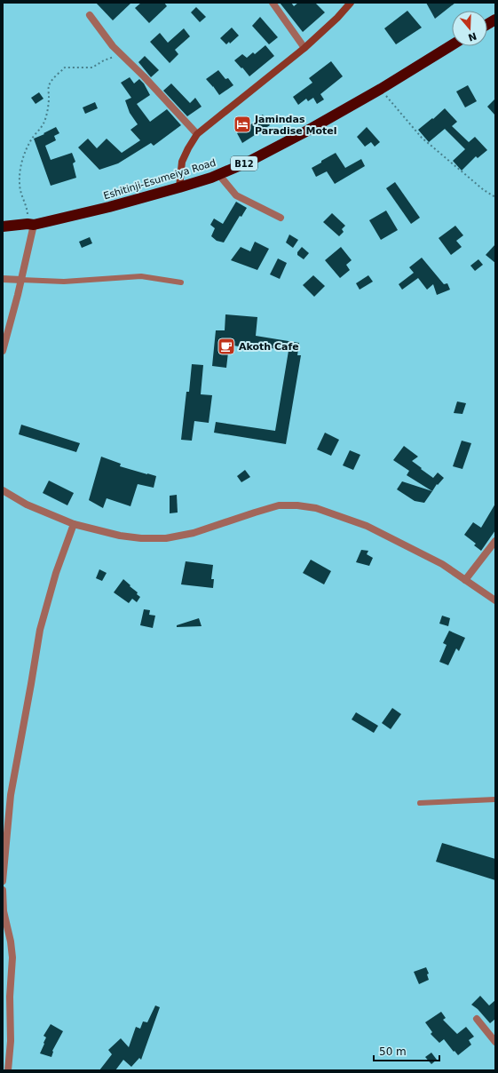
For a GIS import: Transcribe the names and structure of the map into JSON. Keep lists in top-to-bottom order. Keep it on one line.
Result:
{"streets":{"highway":["B12","Eshitinji-Esumeiya Road"]},"places":{"hotel":["Jamindas Paradise Motel"],"cafe":["Akoth Cafe"]},"scale_bar":"50 m","north":"bottom"}
